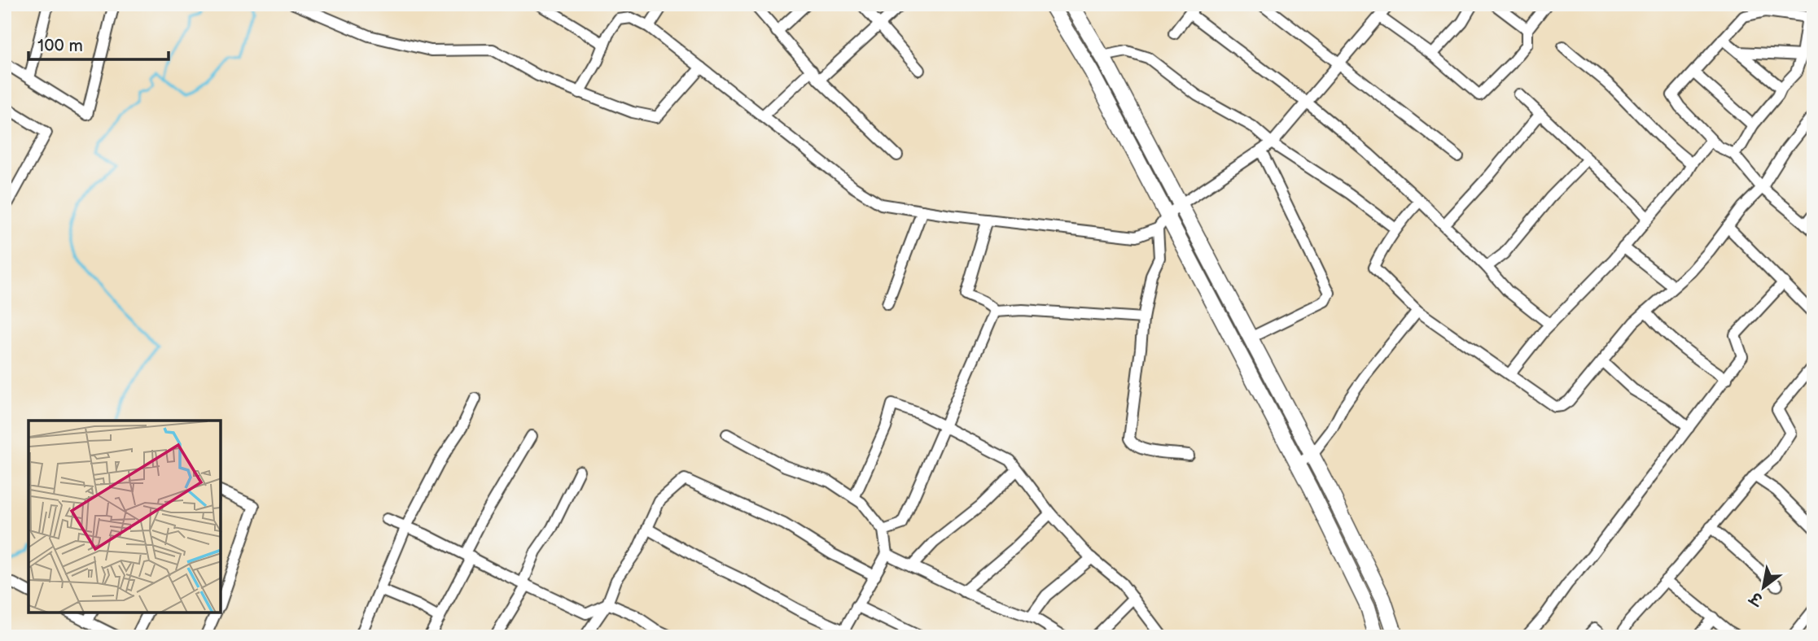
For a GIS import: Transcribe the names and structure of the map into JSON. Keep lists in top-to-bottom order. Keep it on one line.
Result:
{"scale_bar":"100 m","north":"bottom left"}
